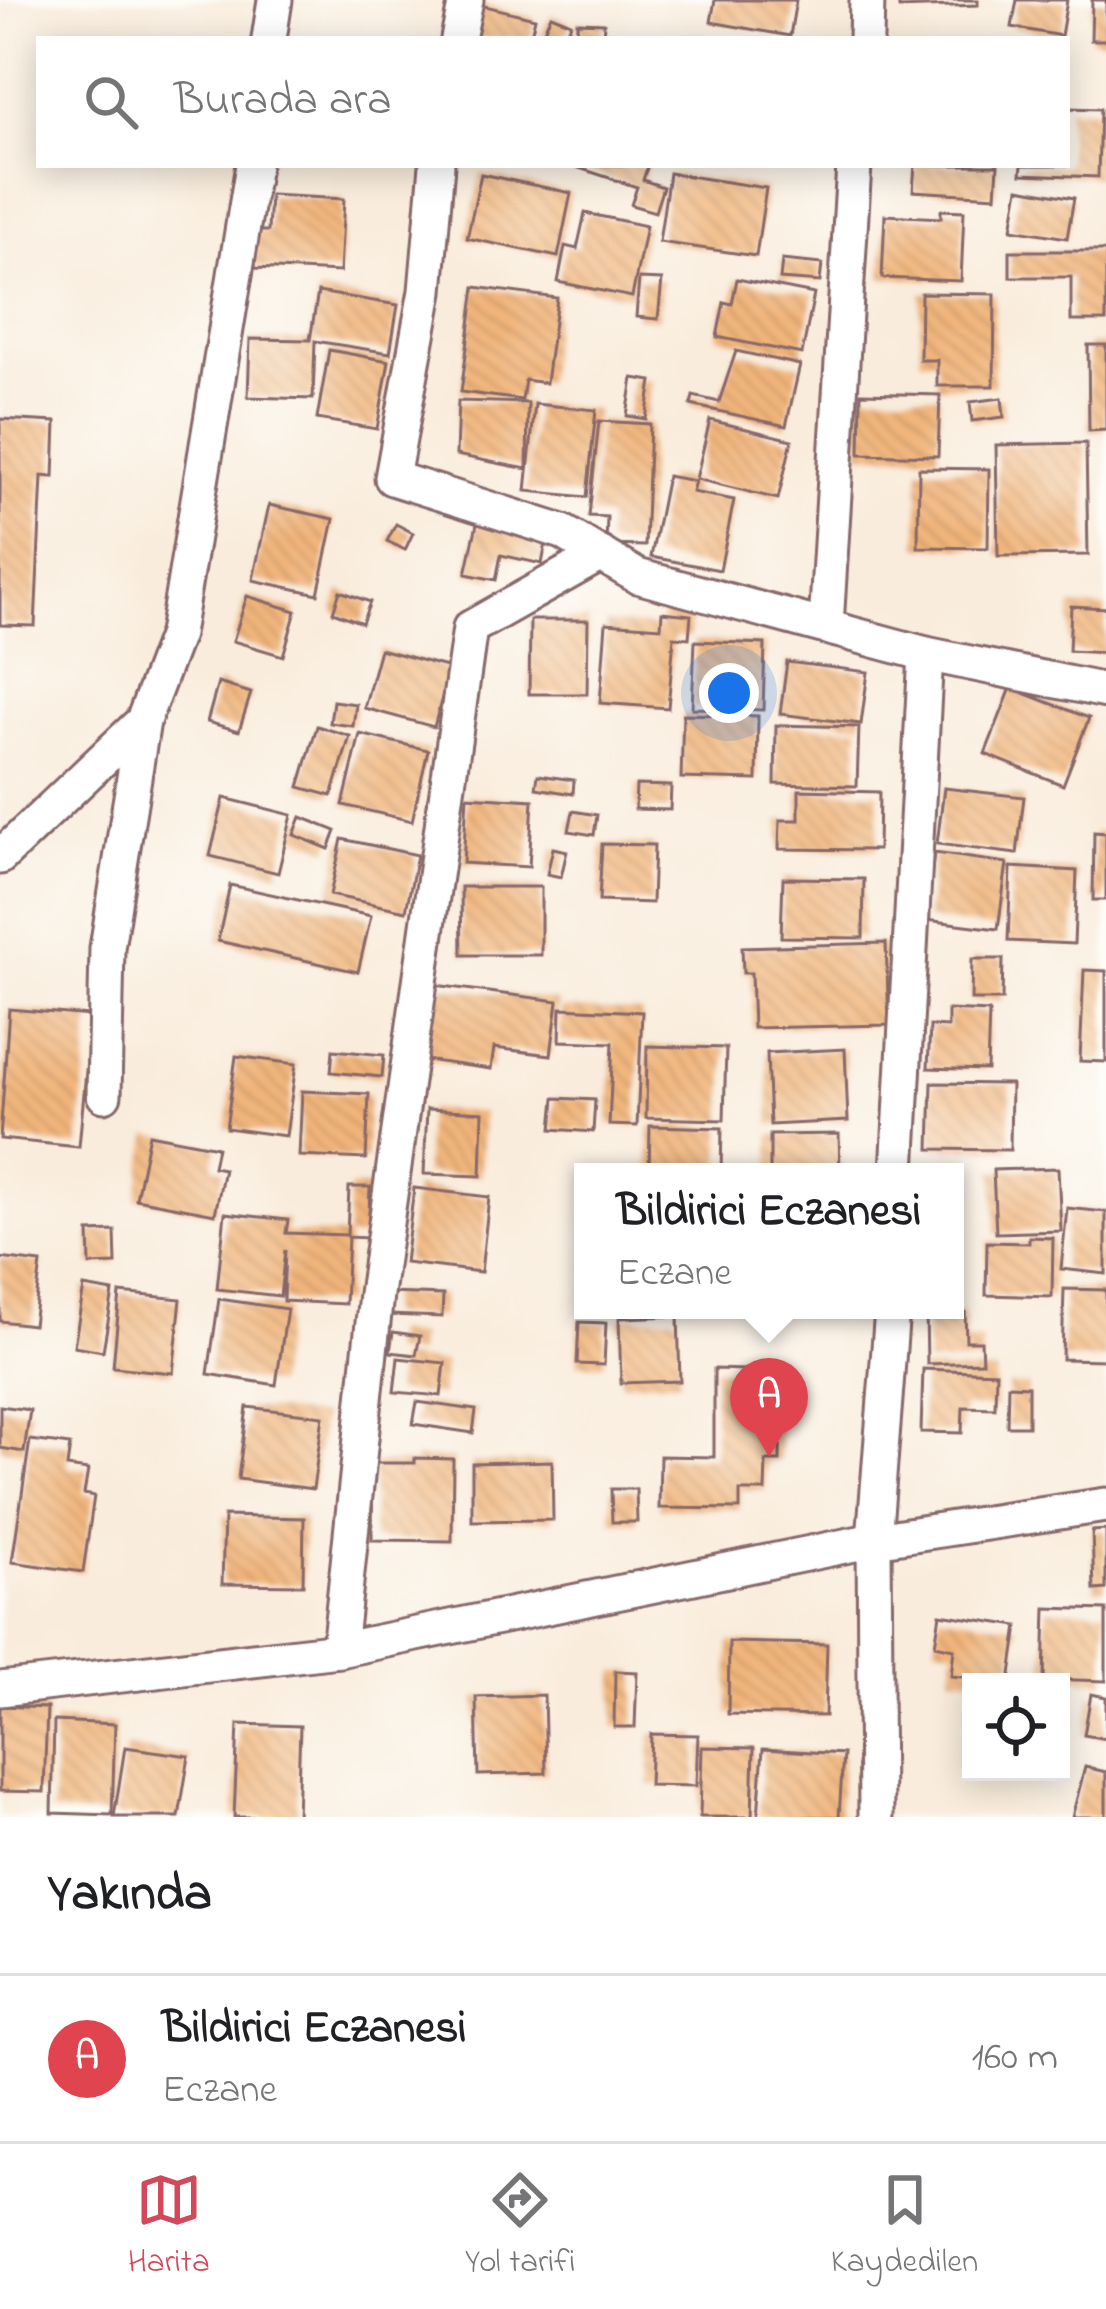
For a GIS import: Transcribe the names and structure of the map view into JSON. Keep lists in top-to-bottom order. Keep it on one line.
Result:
{"page":{"search":"Burada ara","popup":["Bildirici Eczanesi","Eczane"],"pins":"A","heading":"Yakında","list":[{"mark":"A","name":"Bildirici Eczanesi","note":"Eczane","value":"160 m"}],"nav":["Harita","Yol tarifi","Kaydedilen"]}}
